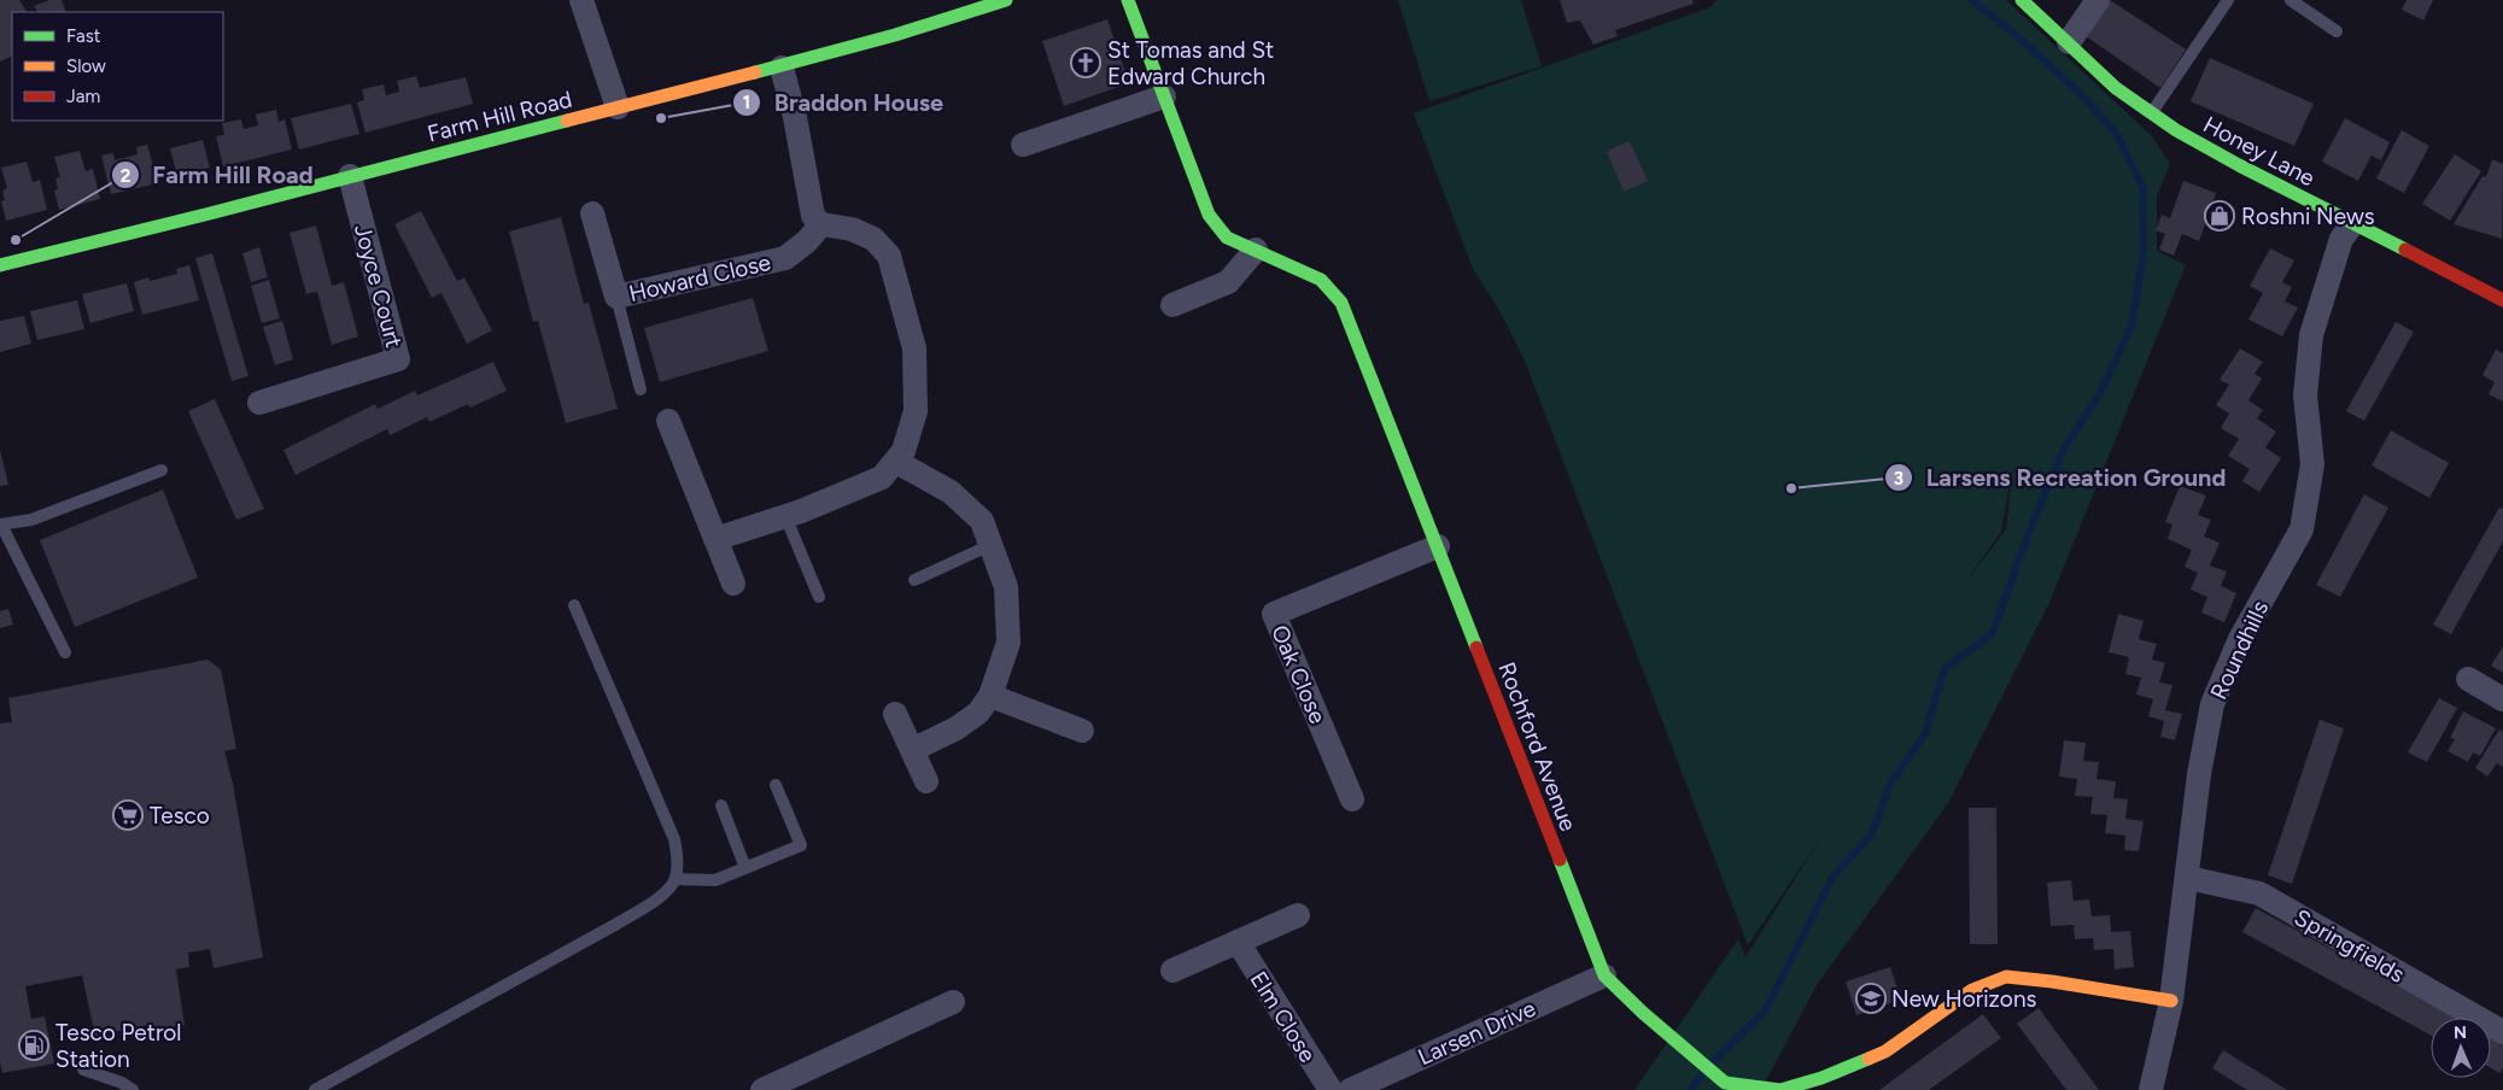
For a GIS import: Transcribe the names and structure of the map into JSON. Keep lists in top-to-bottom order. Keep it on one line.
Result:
{"streets":{"street":["Farm Hill Road","Honey Lane","Howard Close","Joyce Court","Roundhills","Oak Close","Rochford Avenue","Springfields","Elm Close","Larsen Drive"]},"crossings":[["Farm Hill Road","Joyce Court"],["Honey Lane","Roundhills"],["Roundhills","Rochford Avenue"],["Roundhills","Springfields"],["Oak Close","Rochford Avenue"],["Rochford Avenue","Larsen Drive"]],"places":{"church":["St Tomas and St Edward Church"],"other":["Braddon House","Farm Hill Road","Larsens Recreation Ground"],"shop":["Roshni News"],"supermarket":["Tesco"],"school or university":["New Horizons"],"fuel station":["Tesco Petrol Station"]},"legend":["Fast","Slow","Jam"],"north":"top"}
